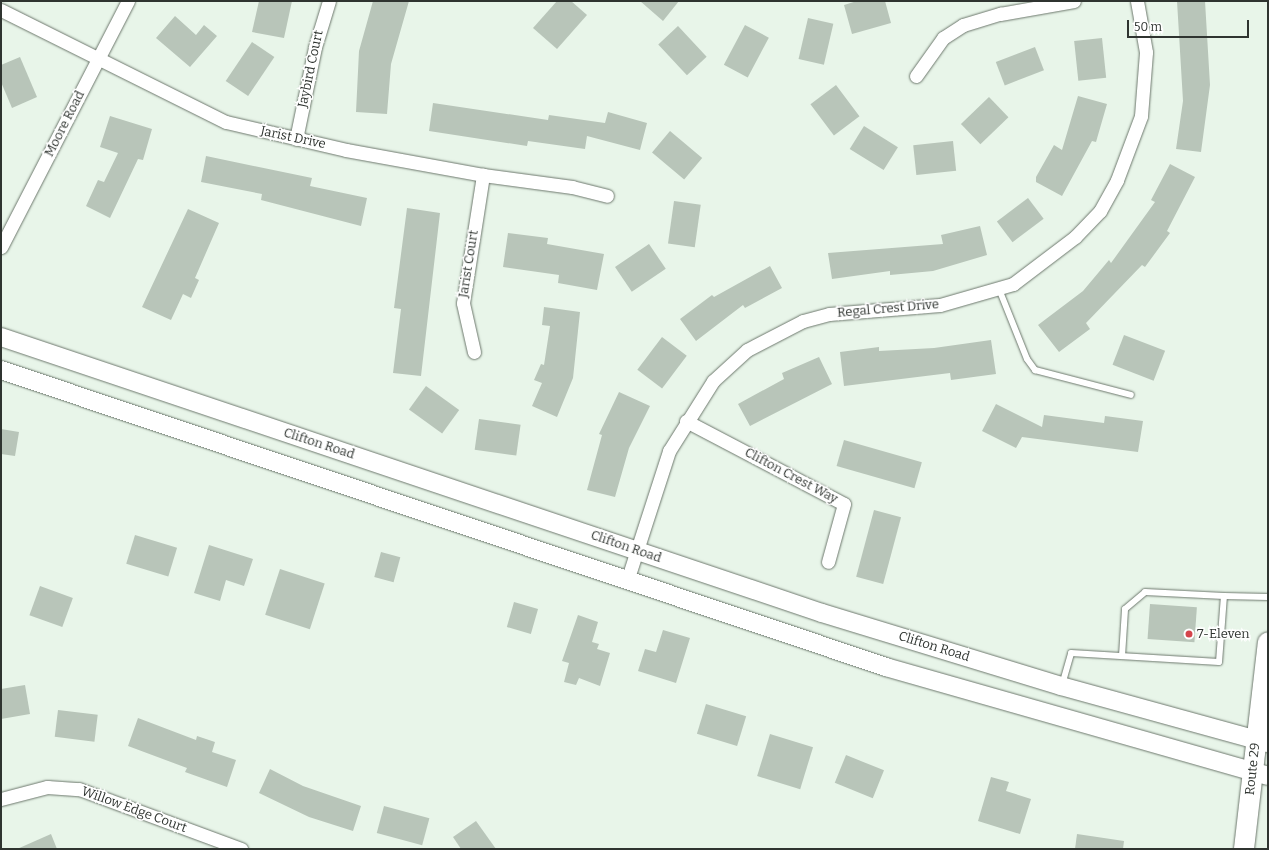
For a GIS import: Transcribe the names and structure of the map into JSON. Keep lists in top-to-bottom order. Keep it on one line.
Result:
{"streets":{"main road":["Clifton Road","Route 29"],"street":["Jaybird Court","Moore Road","Jarist Drive","Jarist Court","Regal Crest Drive","Clifton Crest Way","Willow Edge Court"]},"crossings":[["Jaybird Court","Jarist Drive"],["Moore Road","Jarist Drive"],["Jarist Drive","Jarist Court"],["Regal Crest Drive","Clifton Road"],["Regal Crest Drive","Clifton Crest Way"],["Clifton Road","Route 29"]],"places":["7-Eleven"],"scale_bar":"50 m"}
